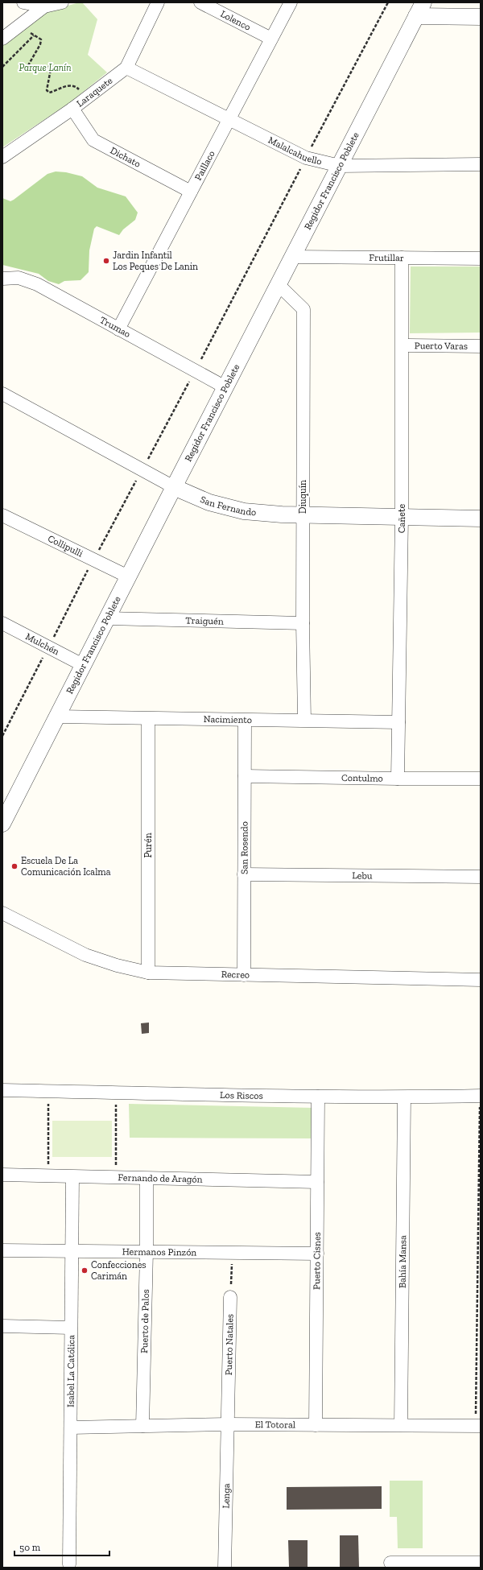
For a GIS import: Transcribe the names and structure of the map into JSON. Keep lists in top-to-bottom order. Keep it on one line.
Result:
{"streets":{"street":["Lolenco","Laraquete","Malalcahuello","Dichato","Paillaco","Regidor Francisco Poblete","Frutillar","Trumao","Puerto Varas","Diuquín","San Fernando","Cañete","Collipulli","Traiguén","Mulchén","Nacimiento","Contulmo","Purén","San Rosendo","Lebu","Recreo","Los Riscos","Fernando de Aragón","Hermanos Pinzón","Puerto Cisnes","Bahía Mansa","Puerto de Palos","Puerto Natales","Isabel La Católica","El Totoral","Lenga"]},"crossings":[["Lolenco","Paillaco"],["Laraquete","Malalcahuello"],["Laraquete","Dichato"],["Malalcahuello","Paillaco"],["Malalcahuello","Regidor Francisco Poblete"],["Dichato","Paillaco"],["Paillaco","Trumao"],["Regidor Francisco Poblete","Frutillar"],["Regidor Francisco Poblete","Trumao"],["Regidor Francisco Poblete","Diuquín"],["Regidor Francisco Poblete","San Fernando"],["Regidor Francisco Poblete","Collipulli"],["Regidor Francisco Poblete","Traiguén"],["Regidor Francisco Poblete","Mulchén"],["Regidor Francisco Poblete","Nacimiento"],["Frutillar","Cañete"],["Puerto Varas","Cañete"],["Diuquín","San Fernando"],["Diuquín","Traiguén"],["Diuquín","Nacimiento"],["San Fernando","Cañete"],["Cañete","Nacimiento"],["Cañete","Contulmo"],["Nacimiento","Purén"],["Nacimiento","San Rosendo"],["Contulmo","San Rosendo"],["Purén","Recreo"],["San Rosendo","Lebu"],["San Rosendo","Recreo"],["Los Riscos","Puerto Cisnes"],["Los Riscos","Bahía Mansa"],["Fernando de Aragón","Puerto Cisnes"],["Fernando de Aragón","Puerto de Palos"],["Fernando de Aragón","Isabel La Católica"],["Hermanos Pinzón","Puerto Cisnes"],["Hermanos Pinzón","Puerto de Palos"],["Hermanos Pinzón","Isabel La Católica"],["Puerto Cisnes","El Totoral"],["Bahía Mansa","El Totoral"],["Puerto de Palos","El Totoral"],["Puerto Natales","El Totoral"],["Puerto Natales","Lenga"],["Isabel La Católica","El Totoral"],["El Totoral","Lenga"]],"parks":["Parque Lanín"],"places":["Jardin Infantil Los Peques De Lanin","Escuela De La Comunicación Icalma","Confecciones Carimán"],"scale_bar":"50 m"}
